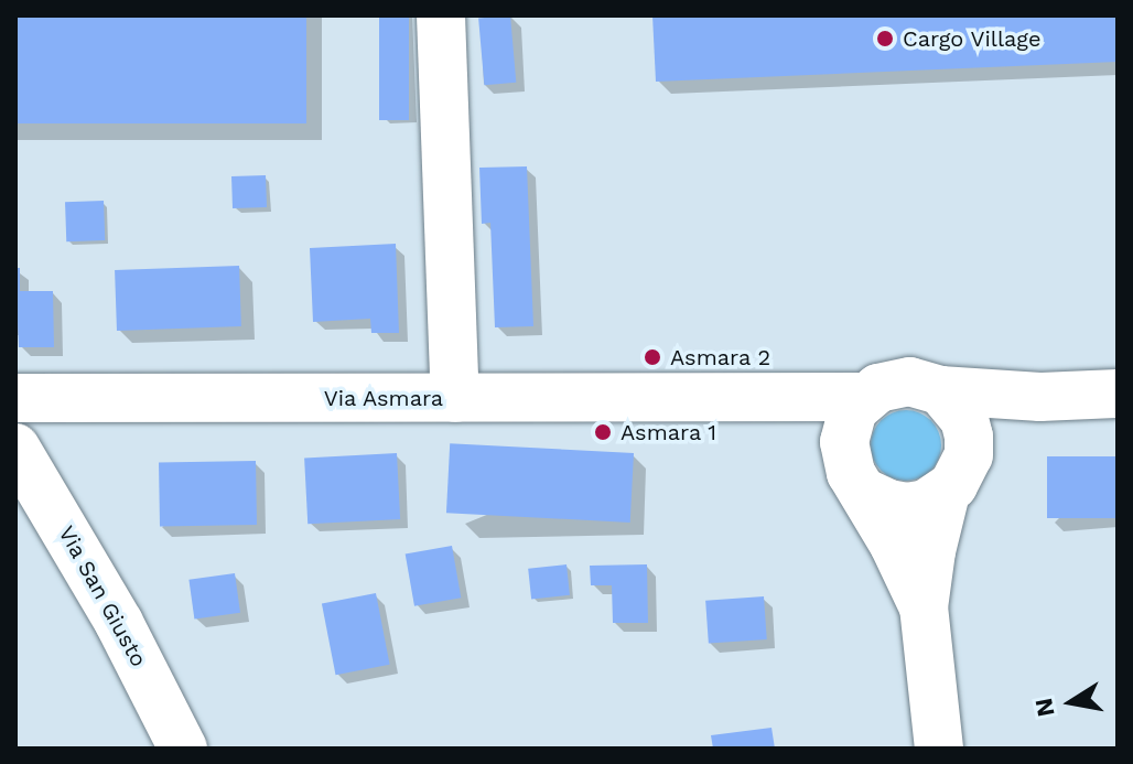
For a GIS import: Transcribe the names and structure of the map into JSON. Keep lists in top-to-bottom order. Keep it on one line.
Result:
{"streets":{"street":["Via Asmara","Via San Giusto"]},"places":["Cargo Village","Asmara 2","Asmara 1"],"north":"left"}
